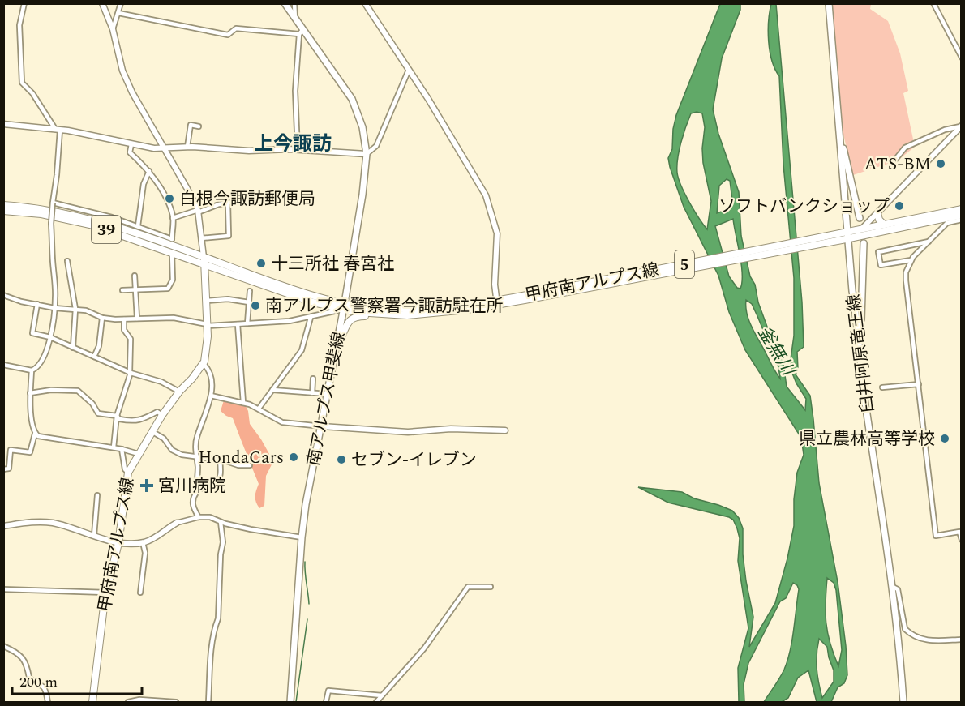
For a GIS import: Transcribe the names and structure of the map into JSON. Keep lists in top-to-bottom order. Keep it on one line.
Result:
{"streets":{"main road":["39","5","甲府南アルプス線","臼井阿原竜王線","南アルプス甲斐線"]},"crossings":[["39","甲府南アルプス線"],["甲府南アルプス線","臼井阿原竜王線"],["甲府南アルプス線","南アルプス甲斐線"]],"districts":["上今諏訪"],"water":["釜無川"],"places":{"other":["ATS-BM","白根今諏訪郵便局","ソフトバンクショップ","十三所社 春宮社","南アルプス警察署今諏訪駐在所","県立農林高等学校","HondaCars","セブン-イレブン"],"health":["宮川病院"]},"scale_bar":"200 m"}
